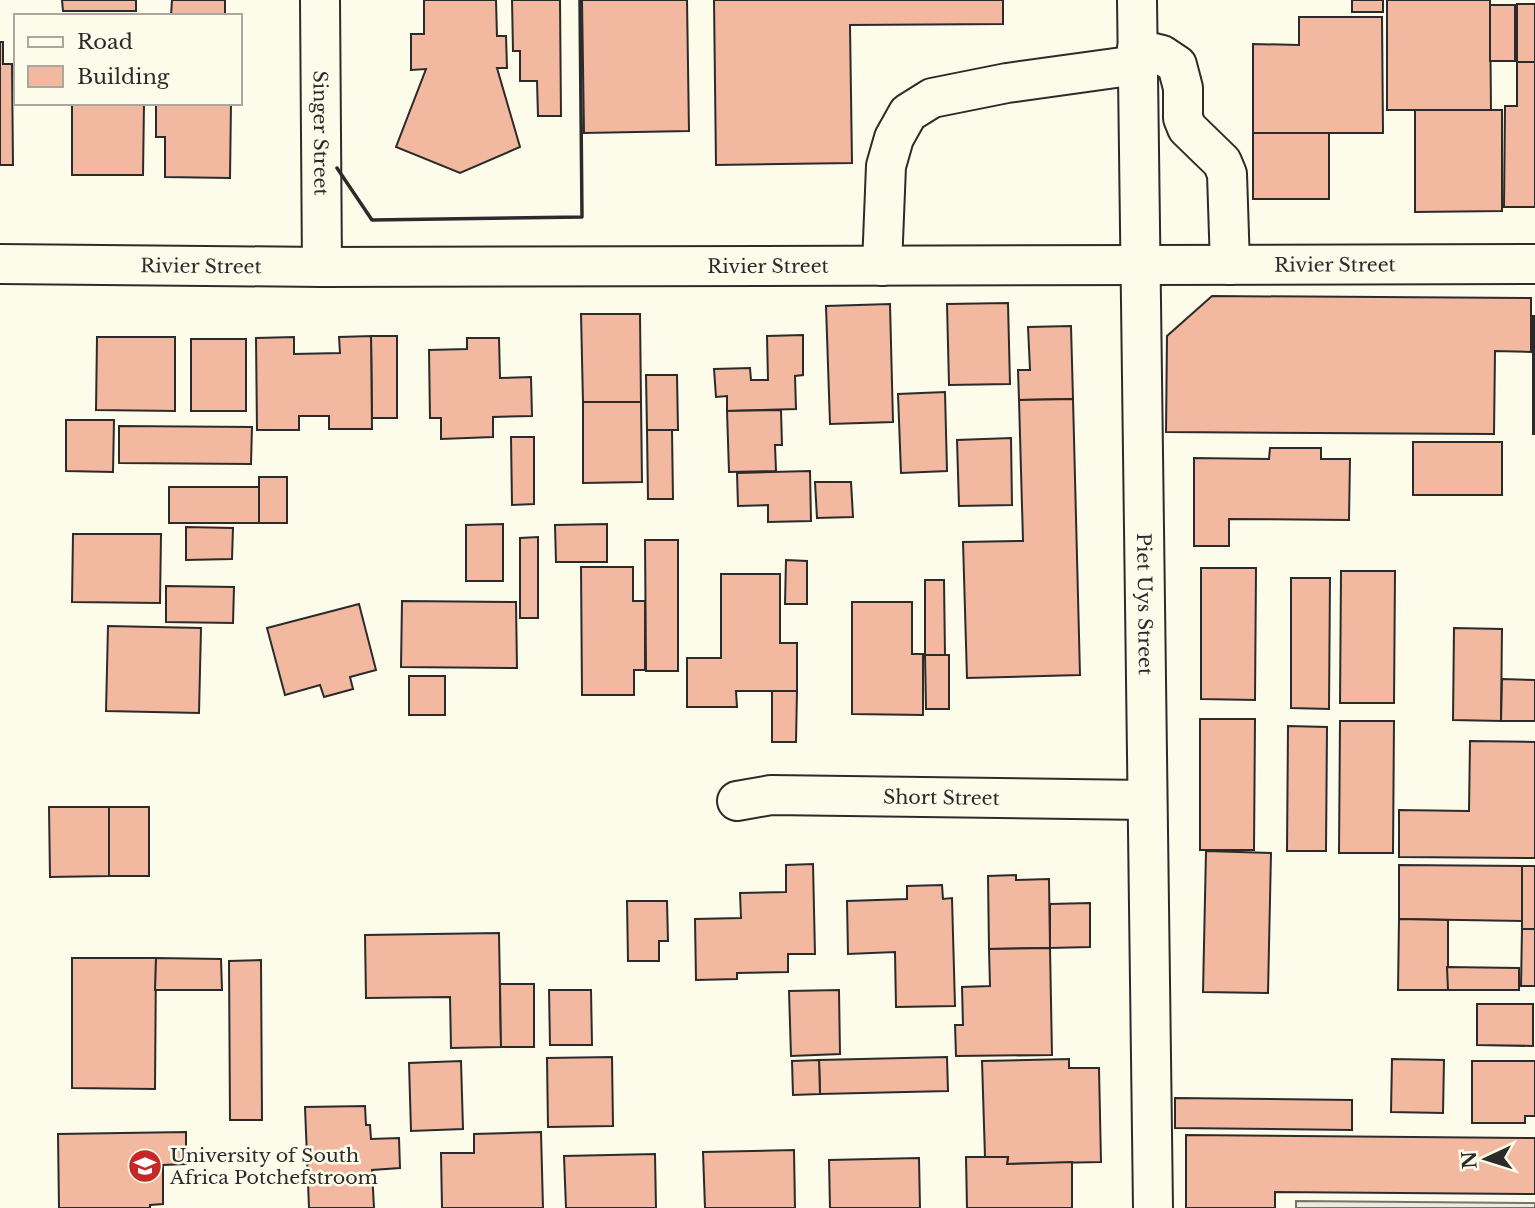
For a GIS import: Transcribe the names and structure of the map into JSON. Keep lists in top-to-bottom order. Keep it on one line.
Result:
{"streets":{"street":["Singer Street","Rivier Street","Piet Uys Street","Short Street"]},"crossings":[["Singer Street","Rivier Street"],["Rivier Street","Piet Uys Street"],["Piet Uys Street","Short Street"]],"places":{"school or university":["University of South Africa Potchefstroom"]},"legend":["Road","Building"],"north":"left"}
